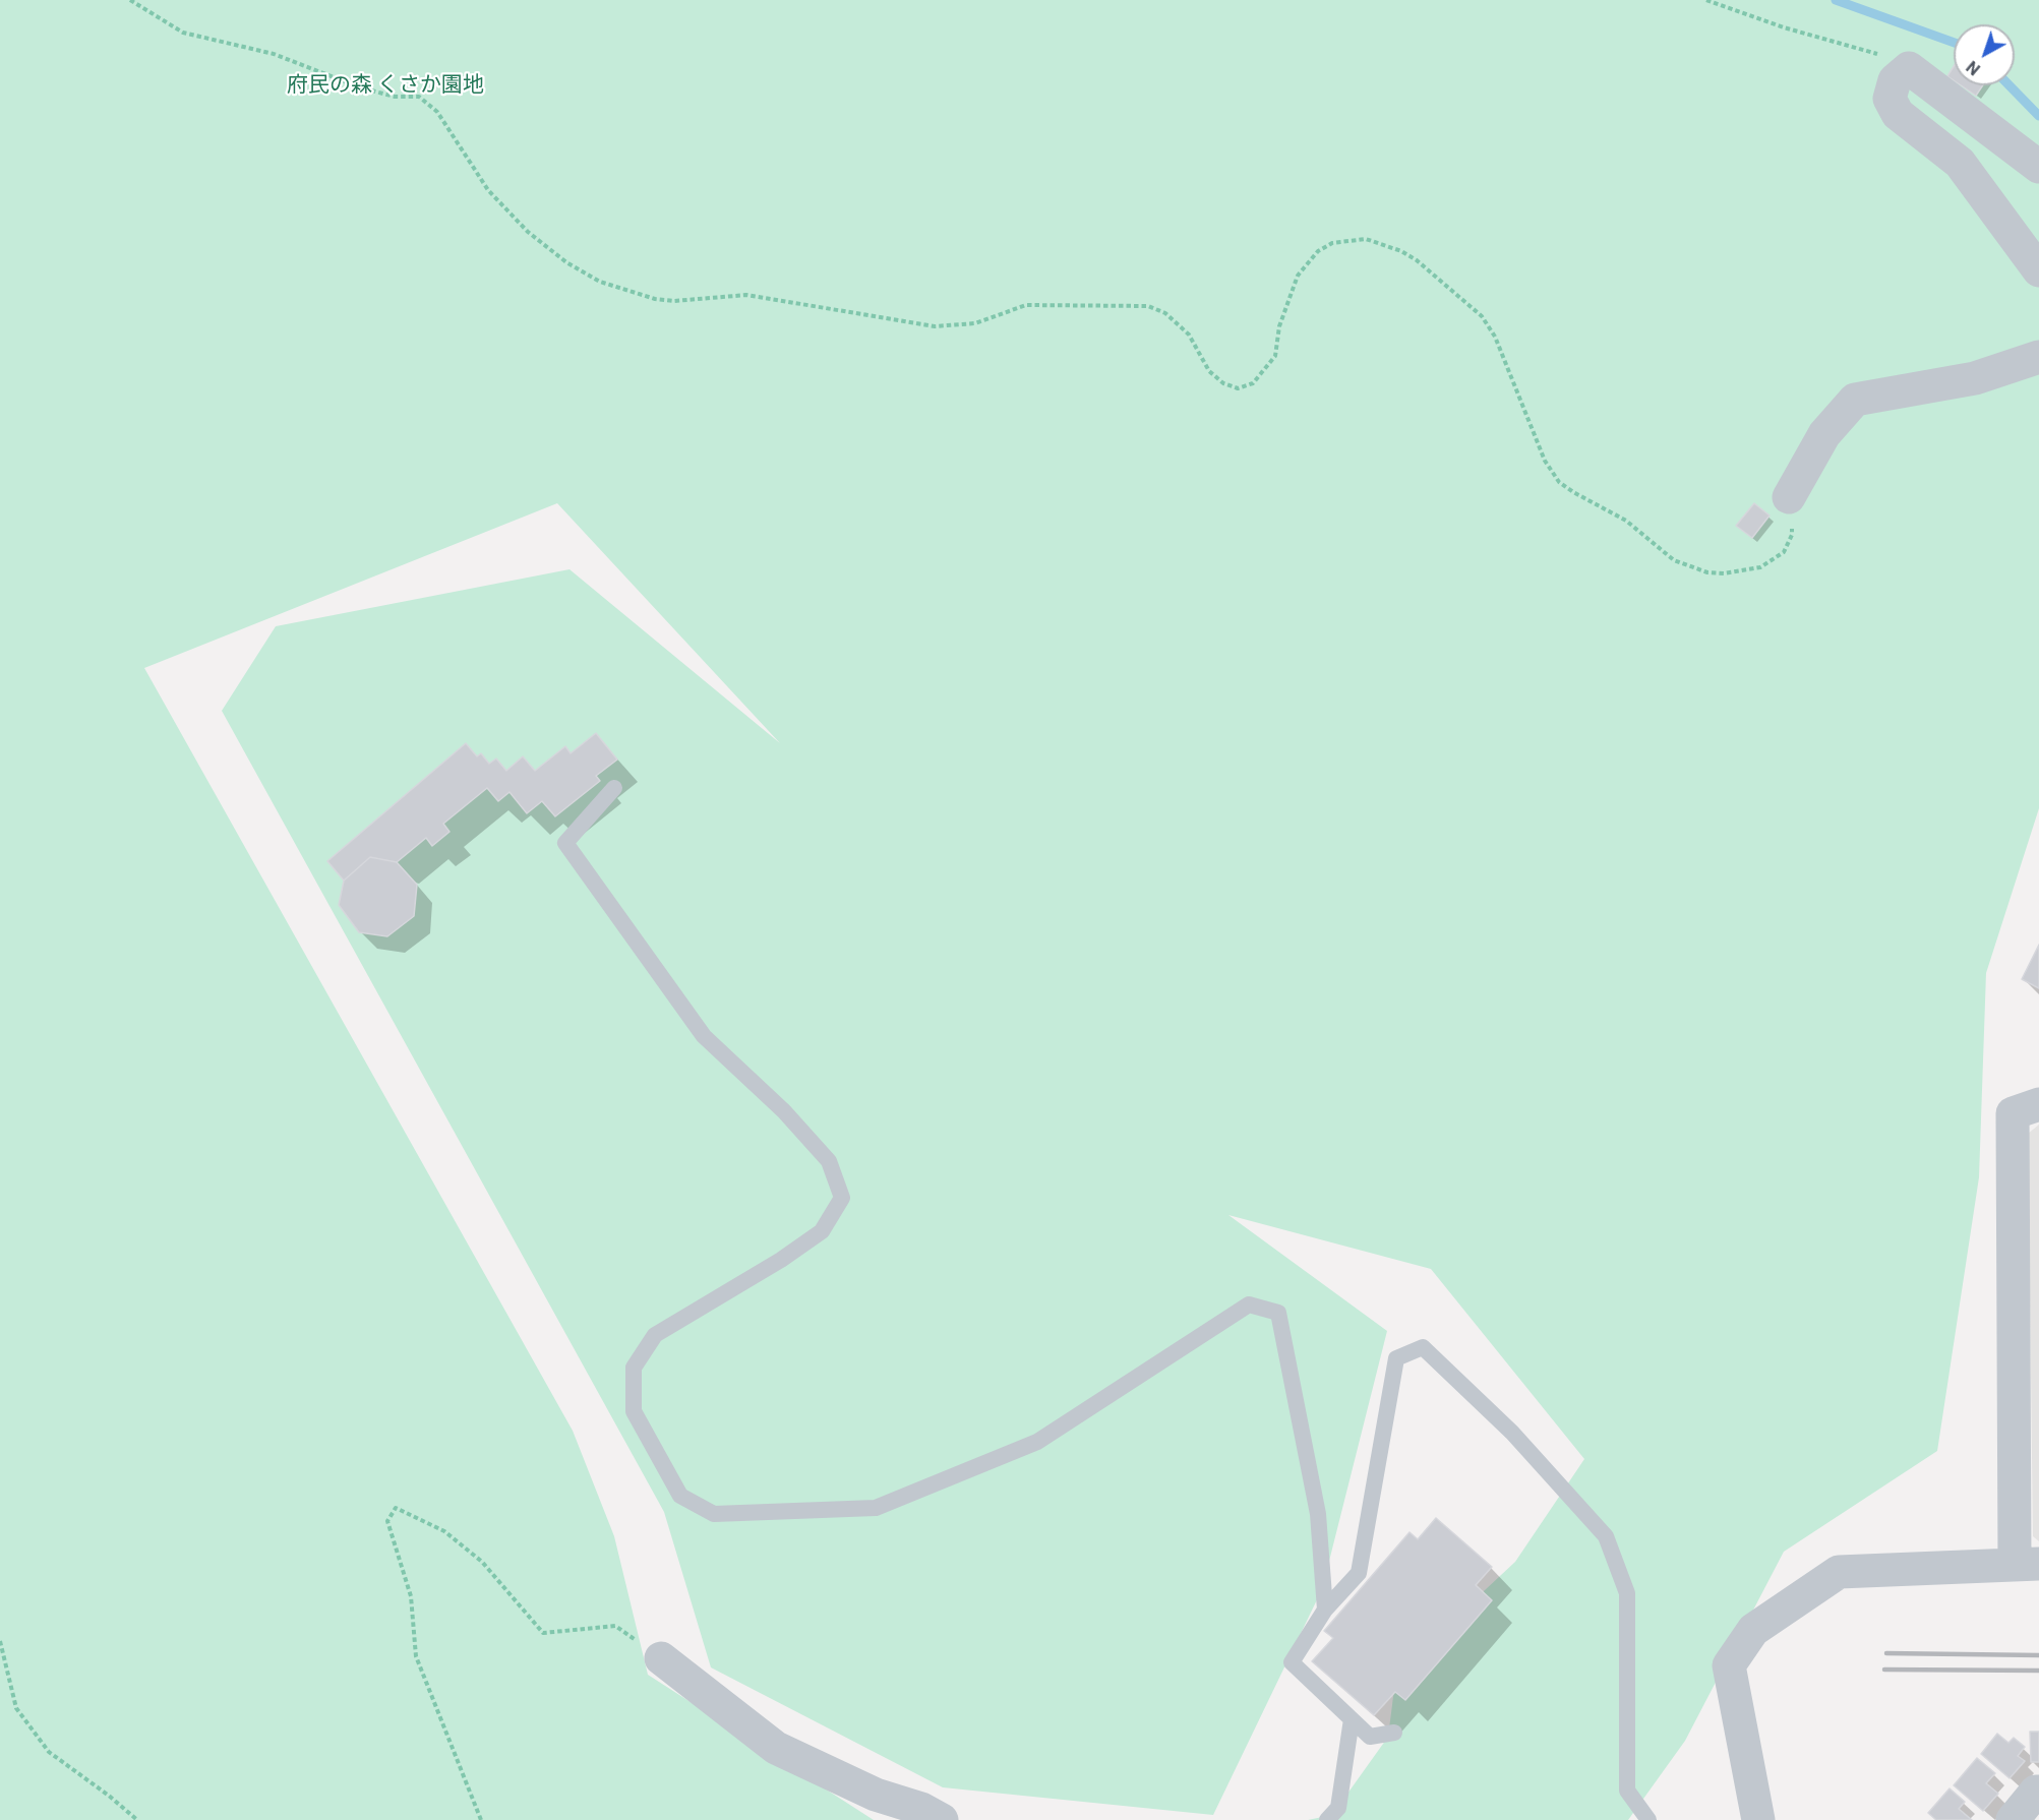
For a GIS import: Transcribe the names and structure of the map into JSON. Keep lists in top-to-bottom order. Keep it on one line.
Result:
{"parks":["府民の森 くさか園地"],"north":"bottom left"}
